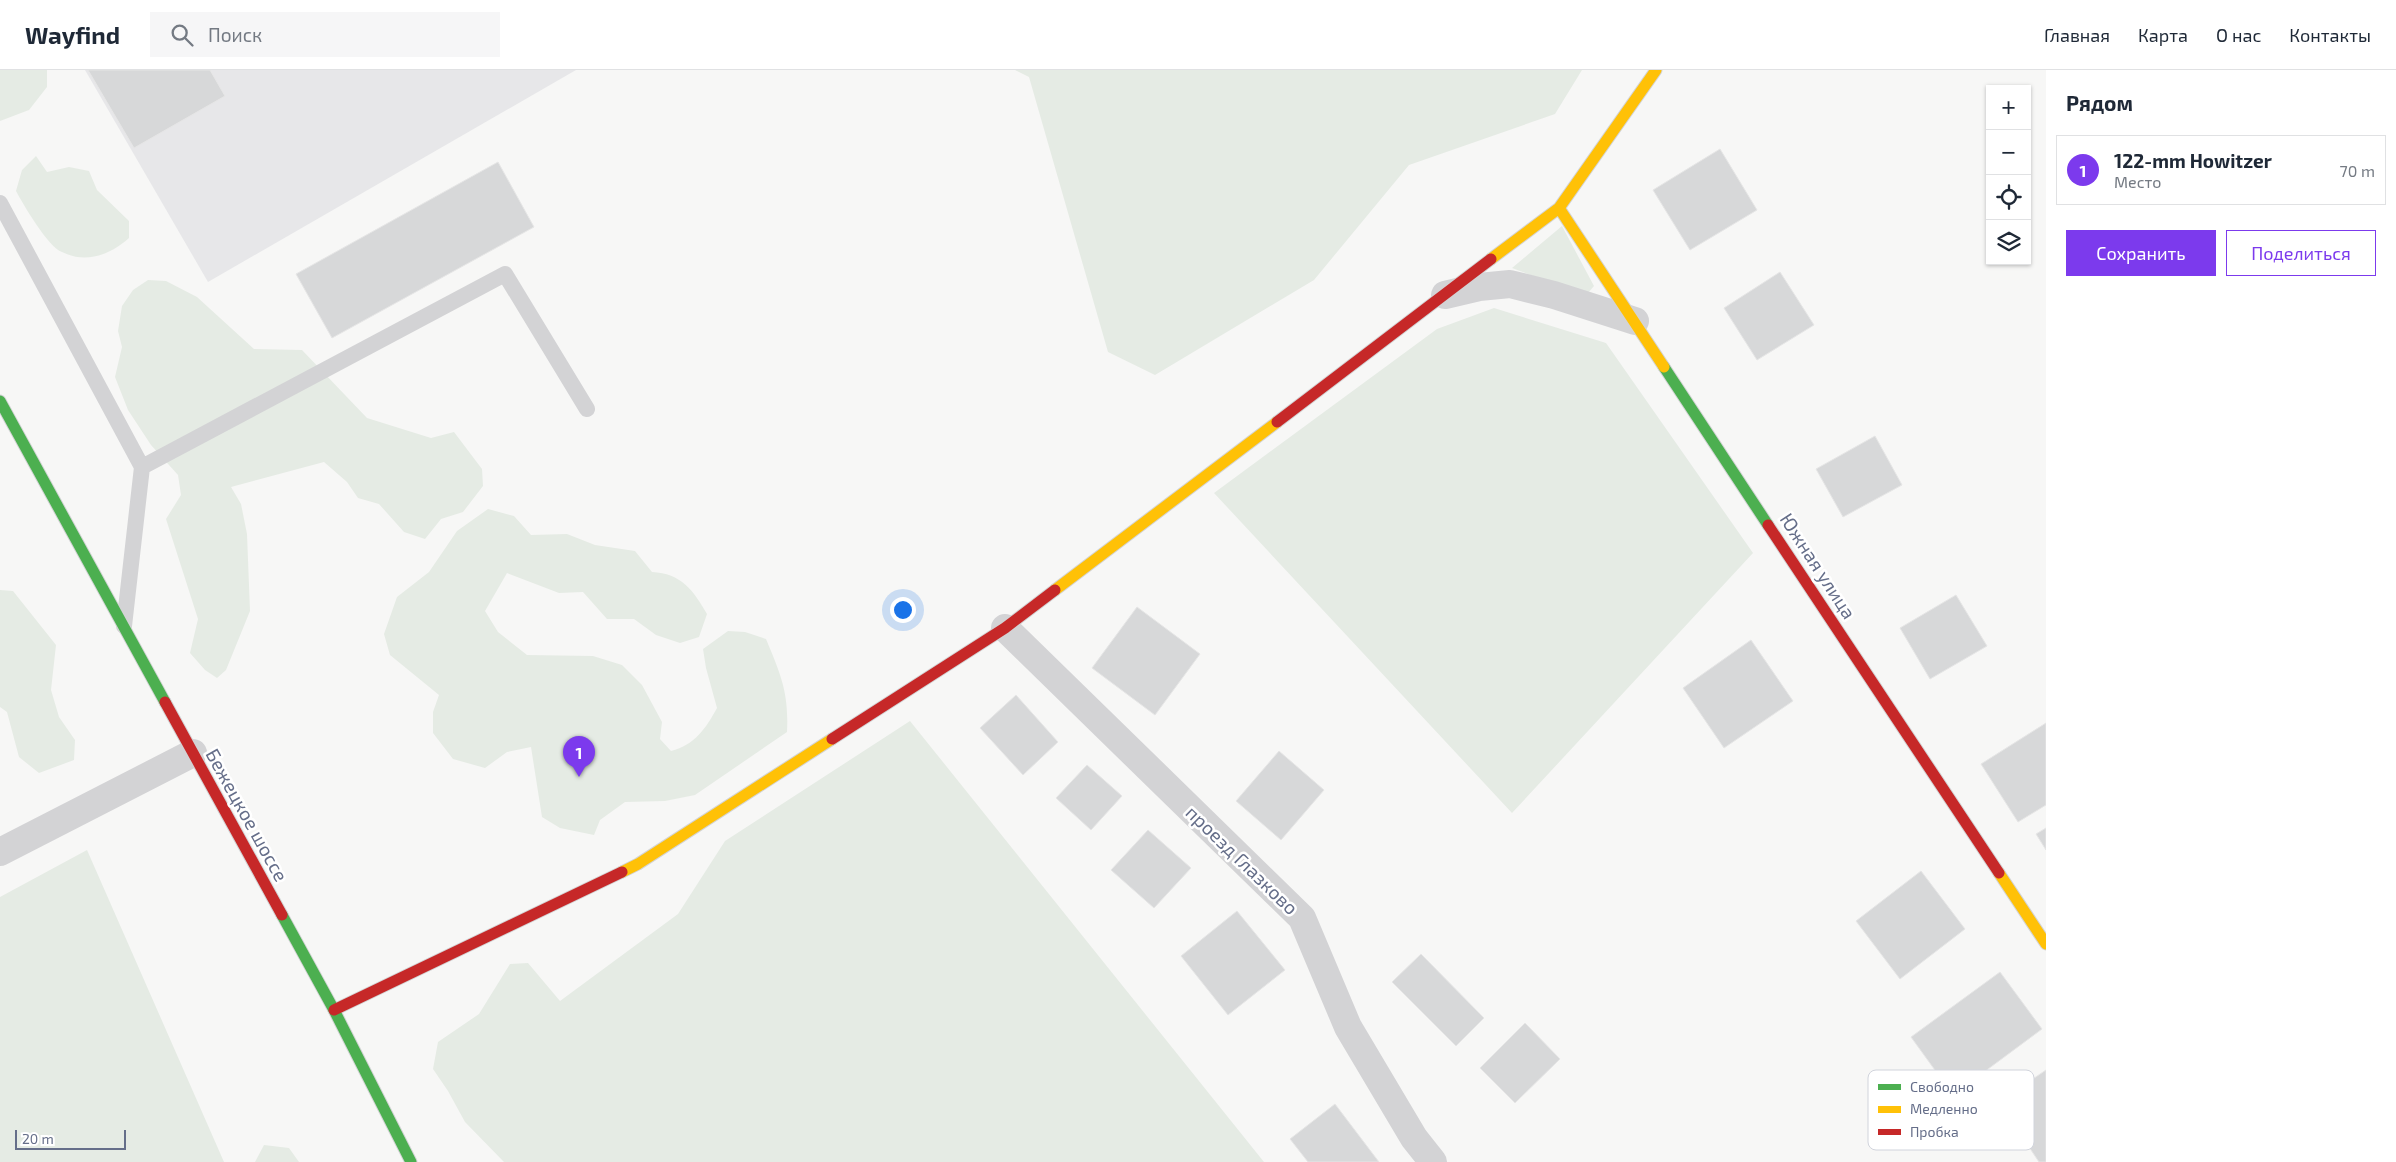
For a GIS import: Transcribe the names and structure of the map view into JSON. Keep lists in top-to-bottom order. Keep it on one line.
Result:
{"streets":{"street":["Южная улица","Бежецкое шоссе","проезд Глазково"]},"legend":["Свободно","Медленно","Пробка"],"scale_bar":"20 m","page":{"header":"Wayfind","search":"Поиск","nav":["Главная","Карта","О нас","Контакты"],"heading":"Рядом","map_buttons":["+","−"],"list":[{"mark":"1","name":"122-mm Howitzer","note":"Место","value":"70 m"}],"buttons":["Сохранить","Поделиться"],"pins":"1","scale":"20 m"}}
